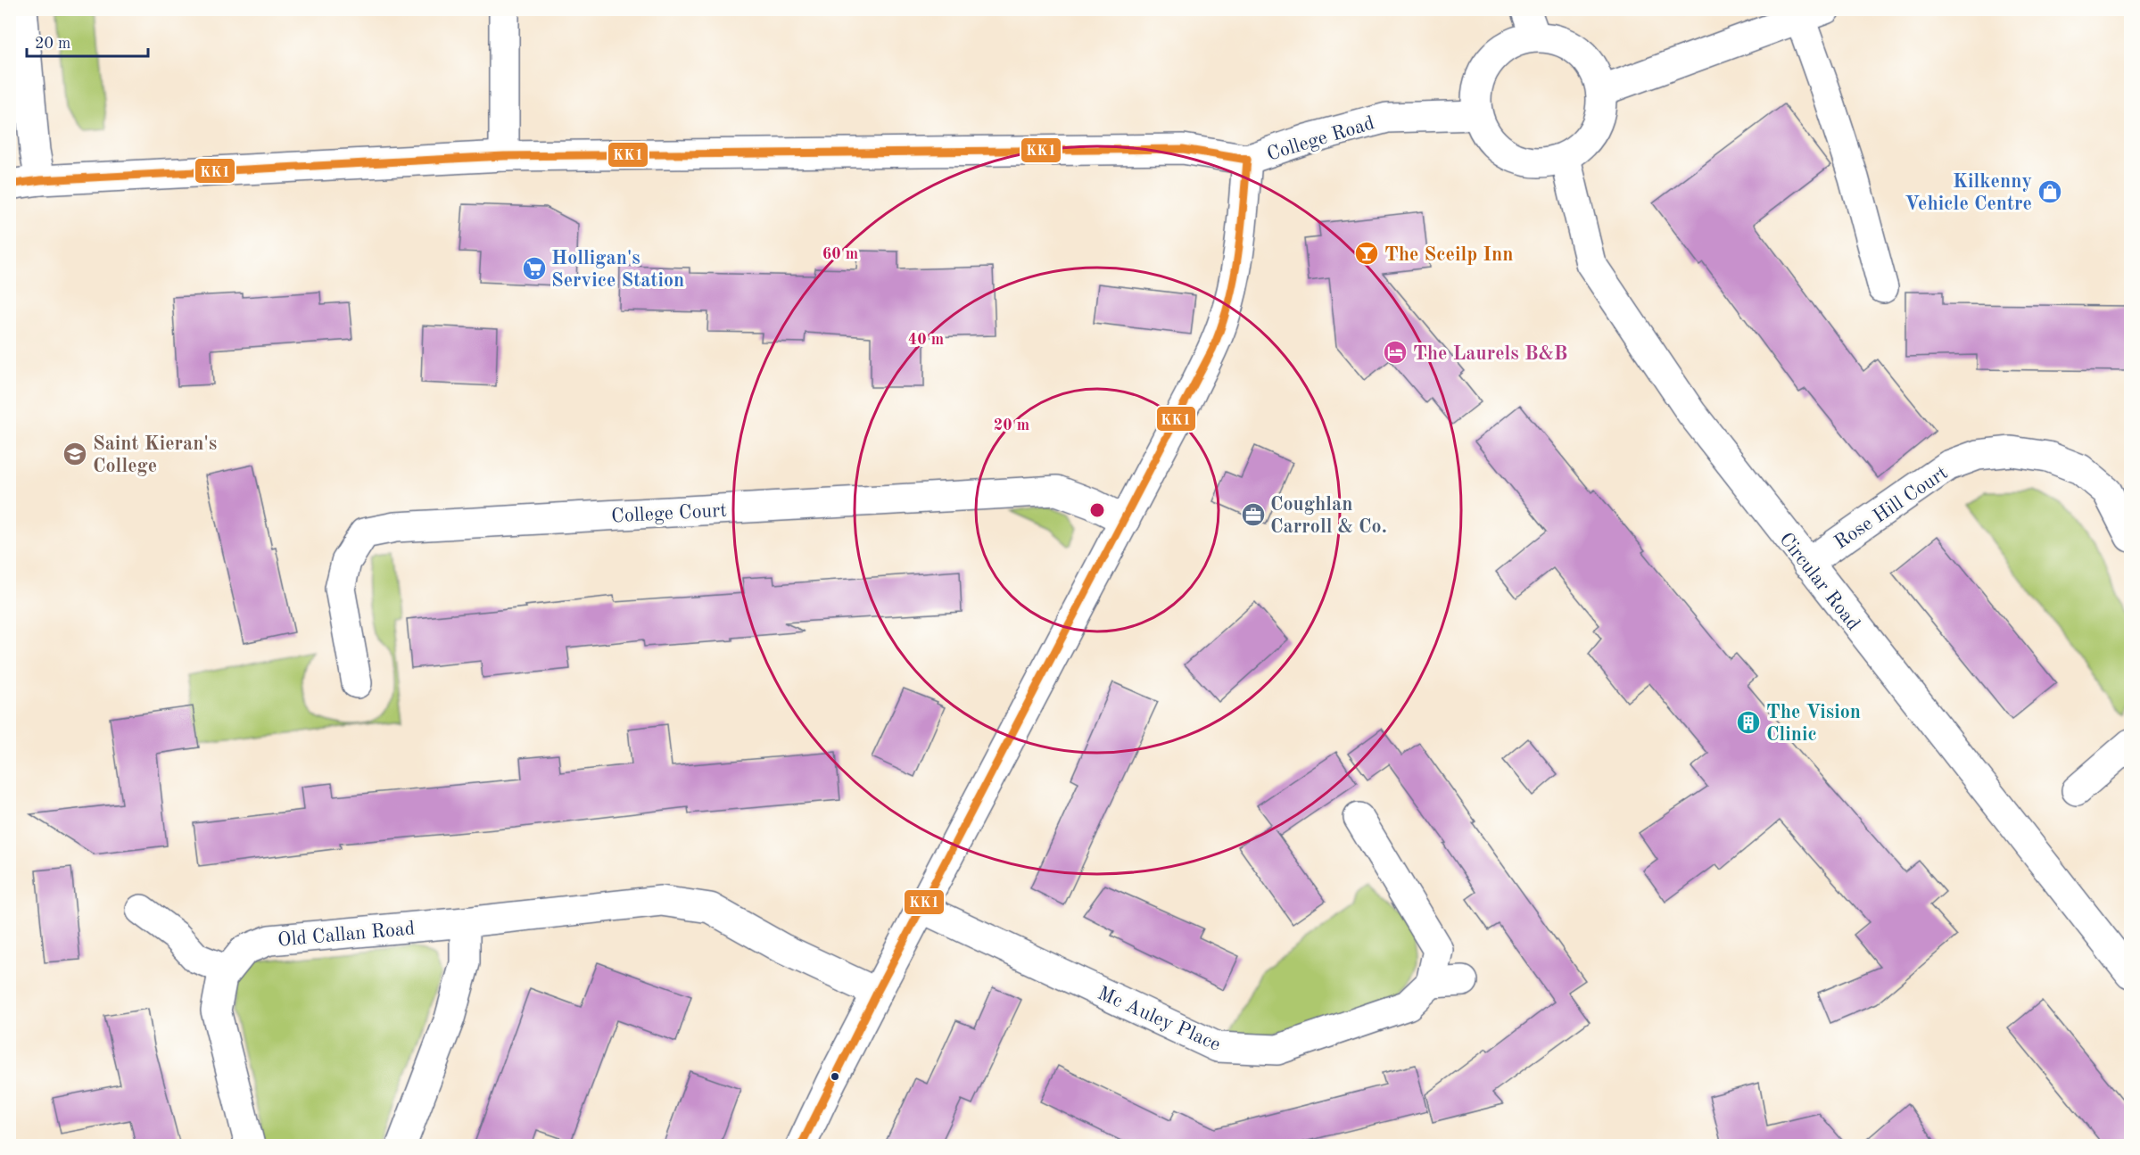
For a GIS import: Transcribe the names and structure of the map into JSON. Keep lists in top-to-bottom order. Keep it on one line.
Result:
{"streets":{"street":["College Road","Rose Hill Court","College Court","Circular Road","Old Callan Road","Mc Auley Place"]},"crossings":[["College Road","Circular Road"],["Rose Hill Court","Circular Road"]],"places":{"shop":["Kilkenny Vehicle Centre"],"bar":["The Sceilp Inn"],"supermarket":["Holligan's Service Station"],"hotel":["The Laurels B&B"],"school or university":["Saint Kieran's College"],"office":["Coughlan Carroll & Co."],"building":["The Vision Clinic"]},"lines":["transit line KK1"],"scale_bar":"20 m","rings":["60 m","40 m","20 m"]}
